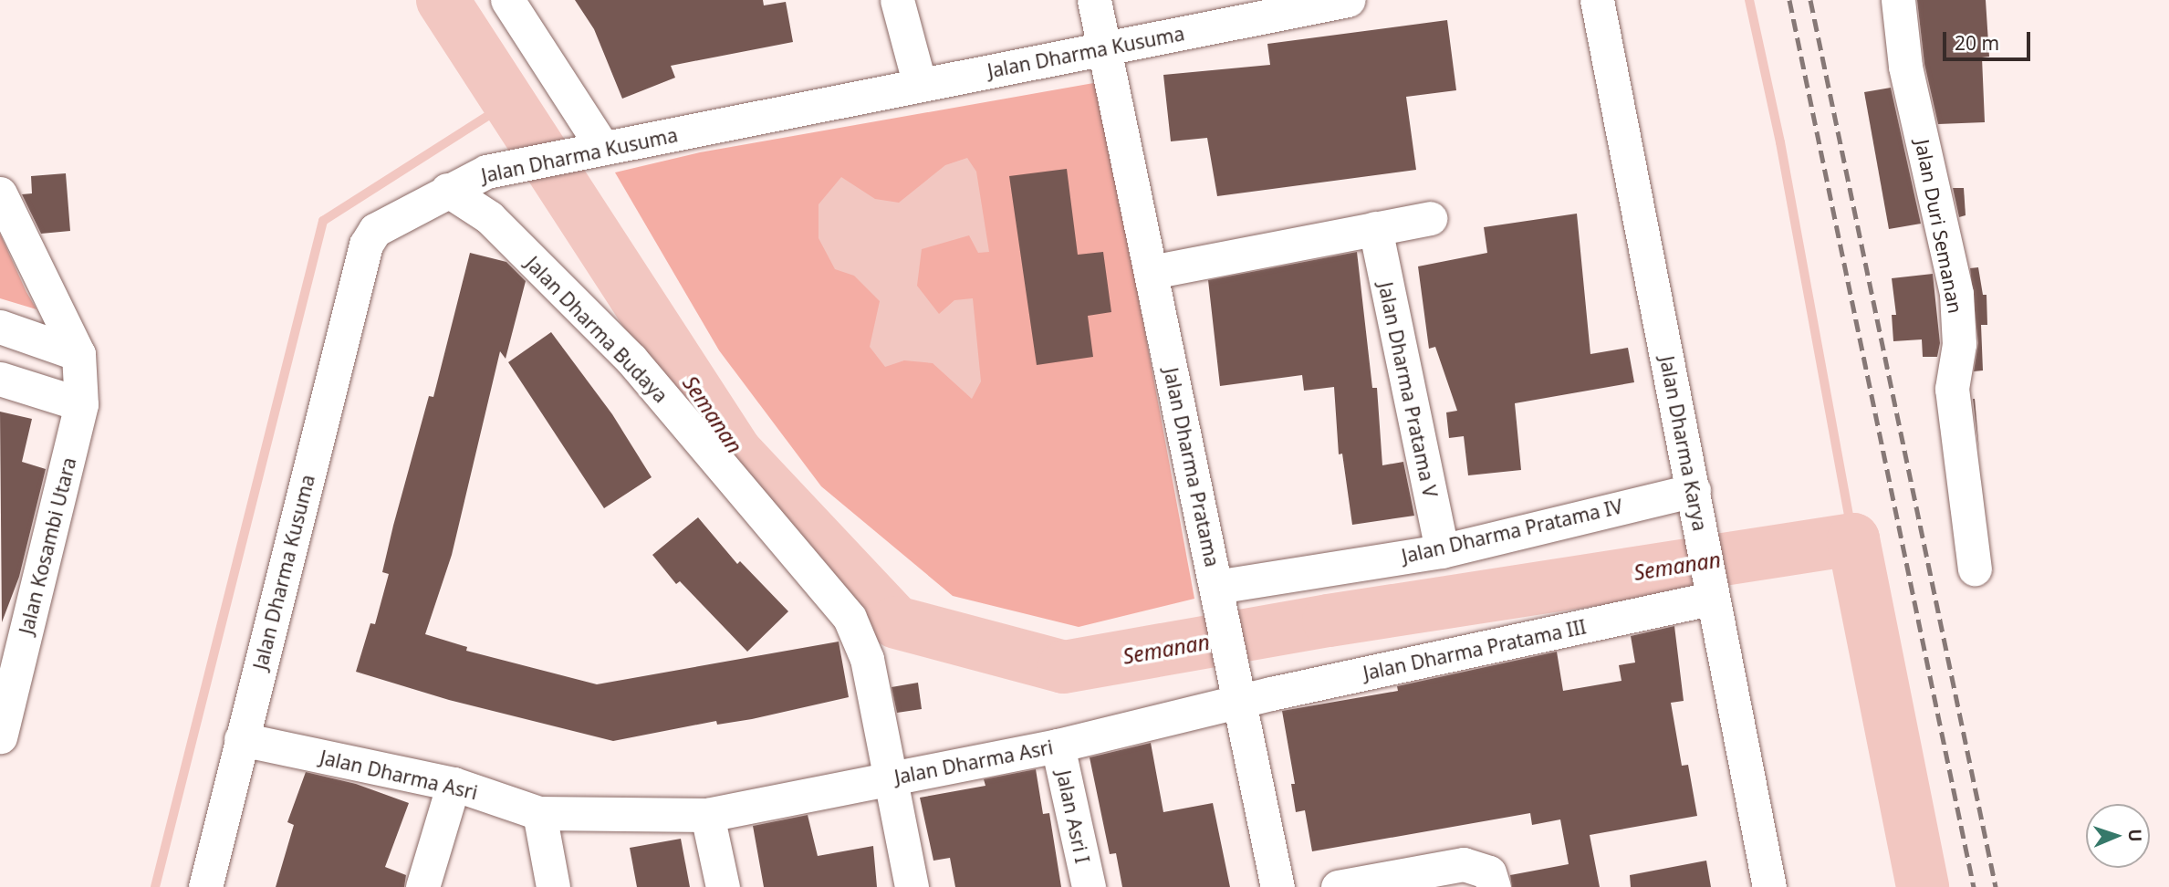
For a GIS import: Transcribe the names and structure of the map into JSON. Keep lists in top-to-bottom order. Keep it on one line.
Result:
{"streets":{"street":["Jalan Dharma Kusuma","Jalan Duri Semanan","Jalan Dharma Budaya","Jalan Dharma Pratama V","Jalan Dharma Karya","Jalan Dharma Pratama","Jalan Dharma Pratama IV","Jalan Kosambi Utara","Jalan Dharma Pratama III","Jalan Dharma Asri","Jalan Asri I"]},"crossings":[["Jalan Dharma Kusuma","Jalan Dharma Budaya"],["Jalan Dharma Kusuma","Jalan Dharma Pratama"],["Jalan Dharma Kusuma","Jalan Dharma Asri"],["Jalan Dharma Budaya","Jalan Dharma Asri"],["Jalan Dharma Pratama V","Jalan Dharma Pratama IV"],["Jalan Dharma Karya","Jalan Dharma Pratama IV"],["Jalan Dharma Karya","Jalan Dharma Pratama III"],["Jalan Dharma Pratama","Jalan Dharma Pratama IV"],["Jalan Dharma Pratama","Jalan Dharma Pratama III"],["Jalan Dharma Pratama","Jalan Dharma Asri"],["Jalan Dharma Pratama III","Jalan Dharma Asri"],["Jalan Dharma Asri","Jalan Asri I"]],"water":["Semanan"],"scale_bar":"20 m","north":"right"}
